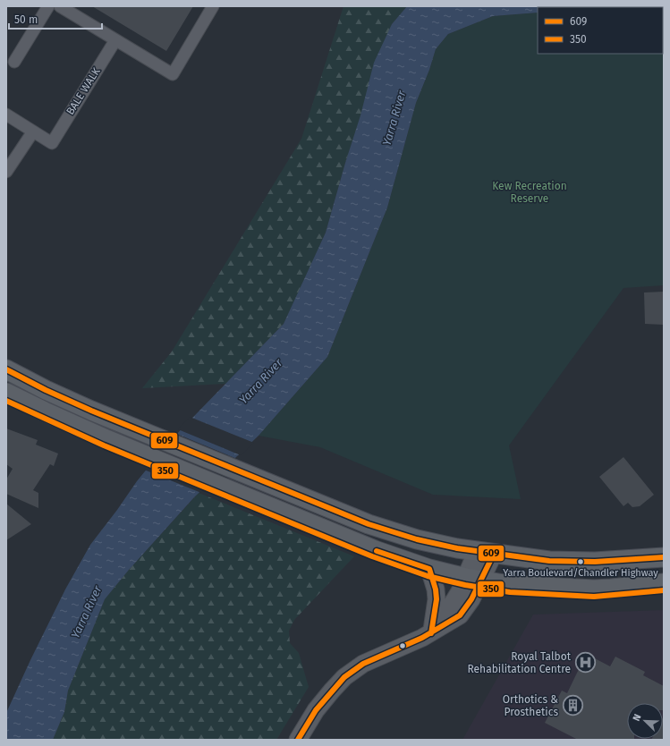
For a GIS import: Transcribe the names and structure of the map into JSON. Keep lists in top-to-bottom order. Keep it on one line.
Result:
{"streets":{"street":["BALE WALK"]},"water":["Yarra River"],"parks":["Kew Recreation Reserve"],"places":{"other":["Yarra Boulevard/Chandler Highway"],"hospital":["Royal Talbot Rehabilitation Centre"],"building":["Orthotics & Prosthetics"]},"lines":["transit line 609","transit line 350"],"legend":["609","350"],"scale_bar":"50 m","north":"top left"}
